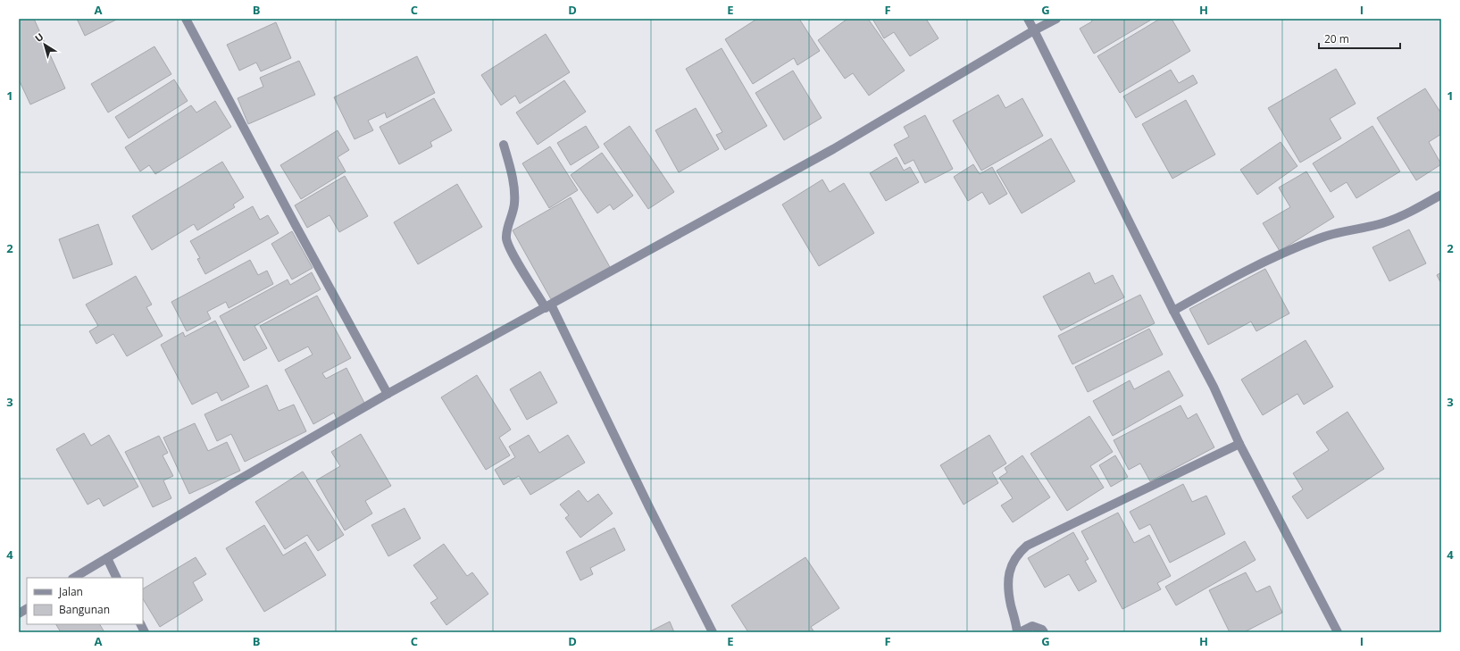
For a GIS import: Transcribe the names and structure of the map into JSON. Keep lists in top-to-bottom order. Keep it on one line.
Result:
{"legend":["Jalan","Bangunan"],"scale_bar":"20 m","north":"top left","grid":{"columns":["A","B","C","D","E","F","G","H","I"],"rows":["1","2","3","4"]}}
